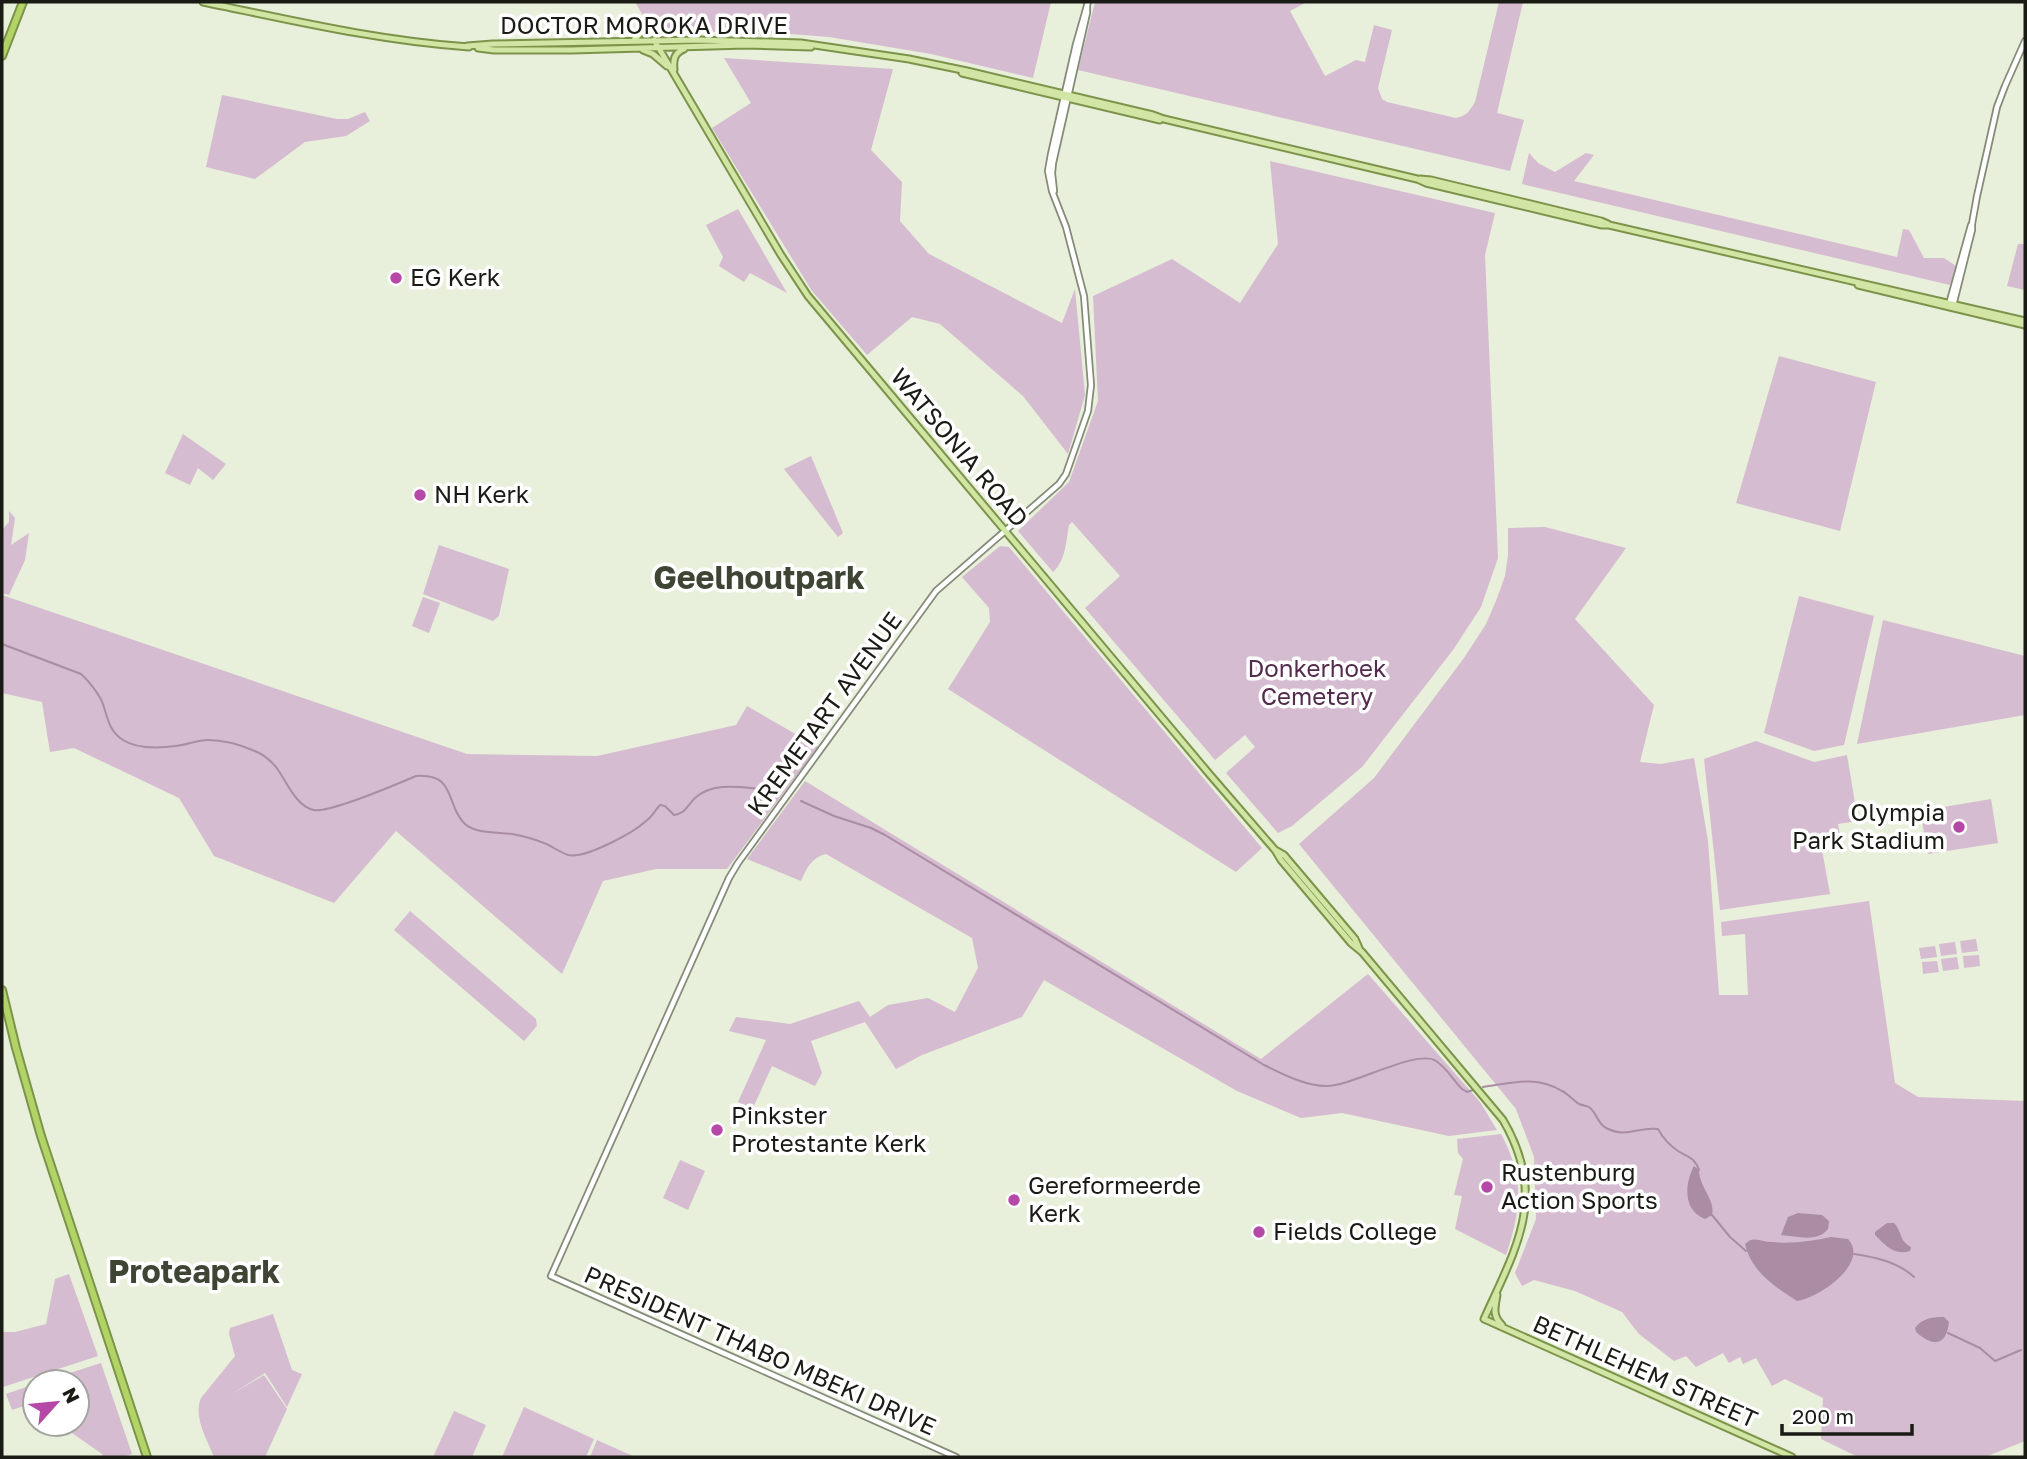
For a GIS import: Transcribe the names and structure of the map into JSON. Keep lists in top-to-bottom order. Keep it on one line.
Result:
{"streets":{"main road":["DOCTOR MOROKA DRIVE","WATSONIA ROAD","BETHLEHEM STREET"],"street":["KREMETART AVENUE","PRESIDENT THABO MBEKI DRIVE"]},"crossings":[["DOCTOR MOROKA DRIVE","WATSONIA ROAD"],["DOCTOR MOROKA DRIVE","KREMETART AVENUE"],["WATSONIA ROAD","KREMETART AVENUE"],["WATSONIA ROAD","BETHLEHEM STREET"],["KREMETART AVENUE","PRESIDENT THABO MBEKI DRIVE"]],"districts":["Geelhoutpark","Proteapark"],"parks":["Donkerhoek Cemetery"],"places":["EG Kerk","NH Kerk","Olympia Park Stadium","Pinkster Protestante Kerk","Rustenburg Action Sports","Gereformeerde Kerk","Fields College"],"scale_bar":"200 m","north":"top right"}
